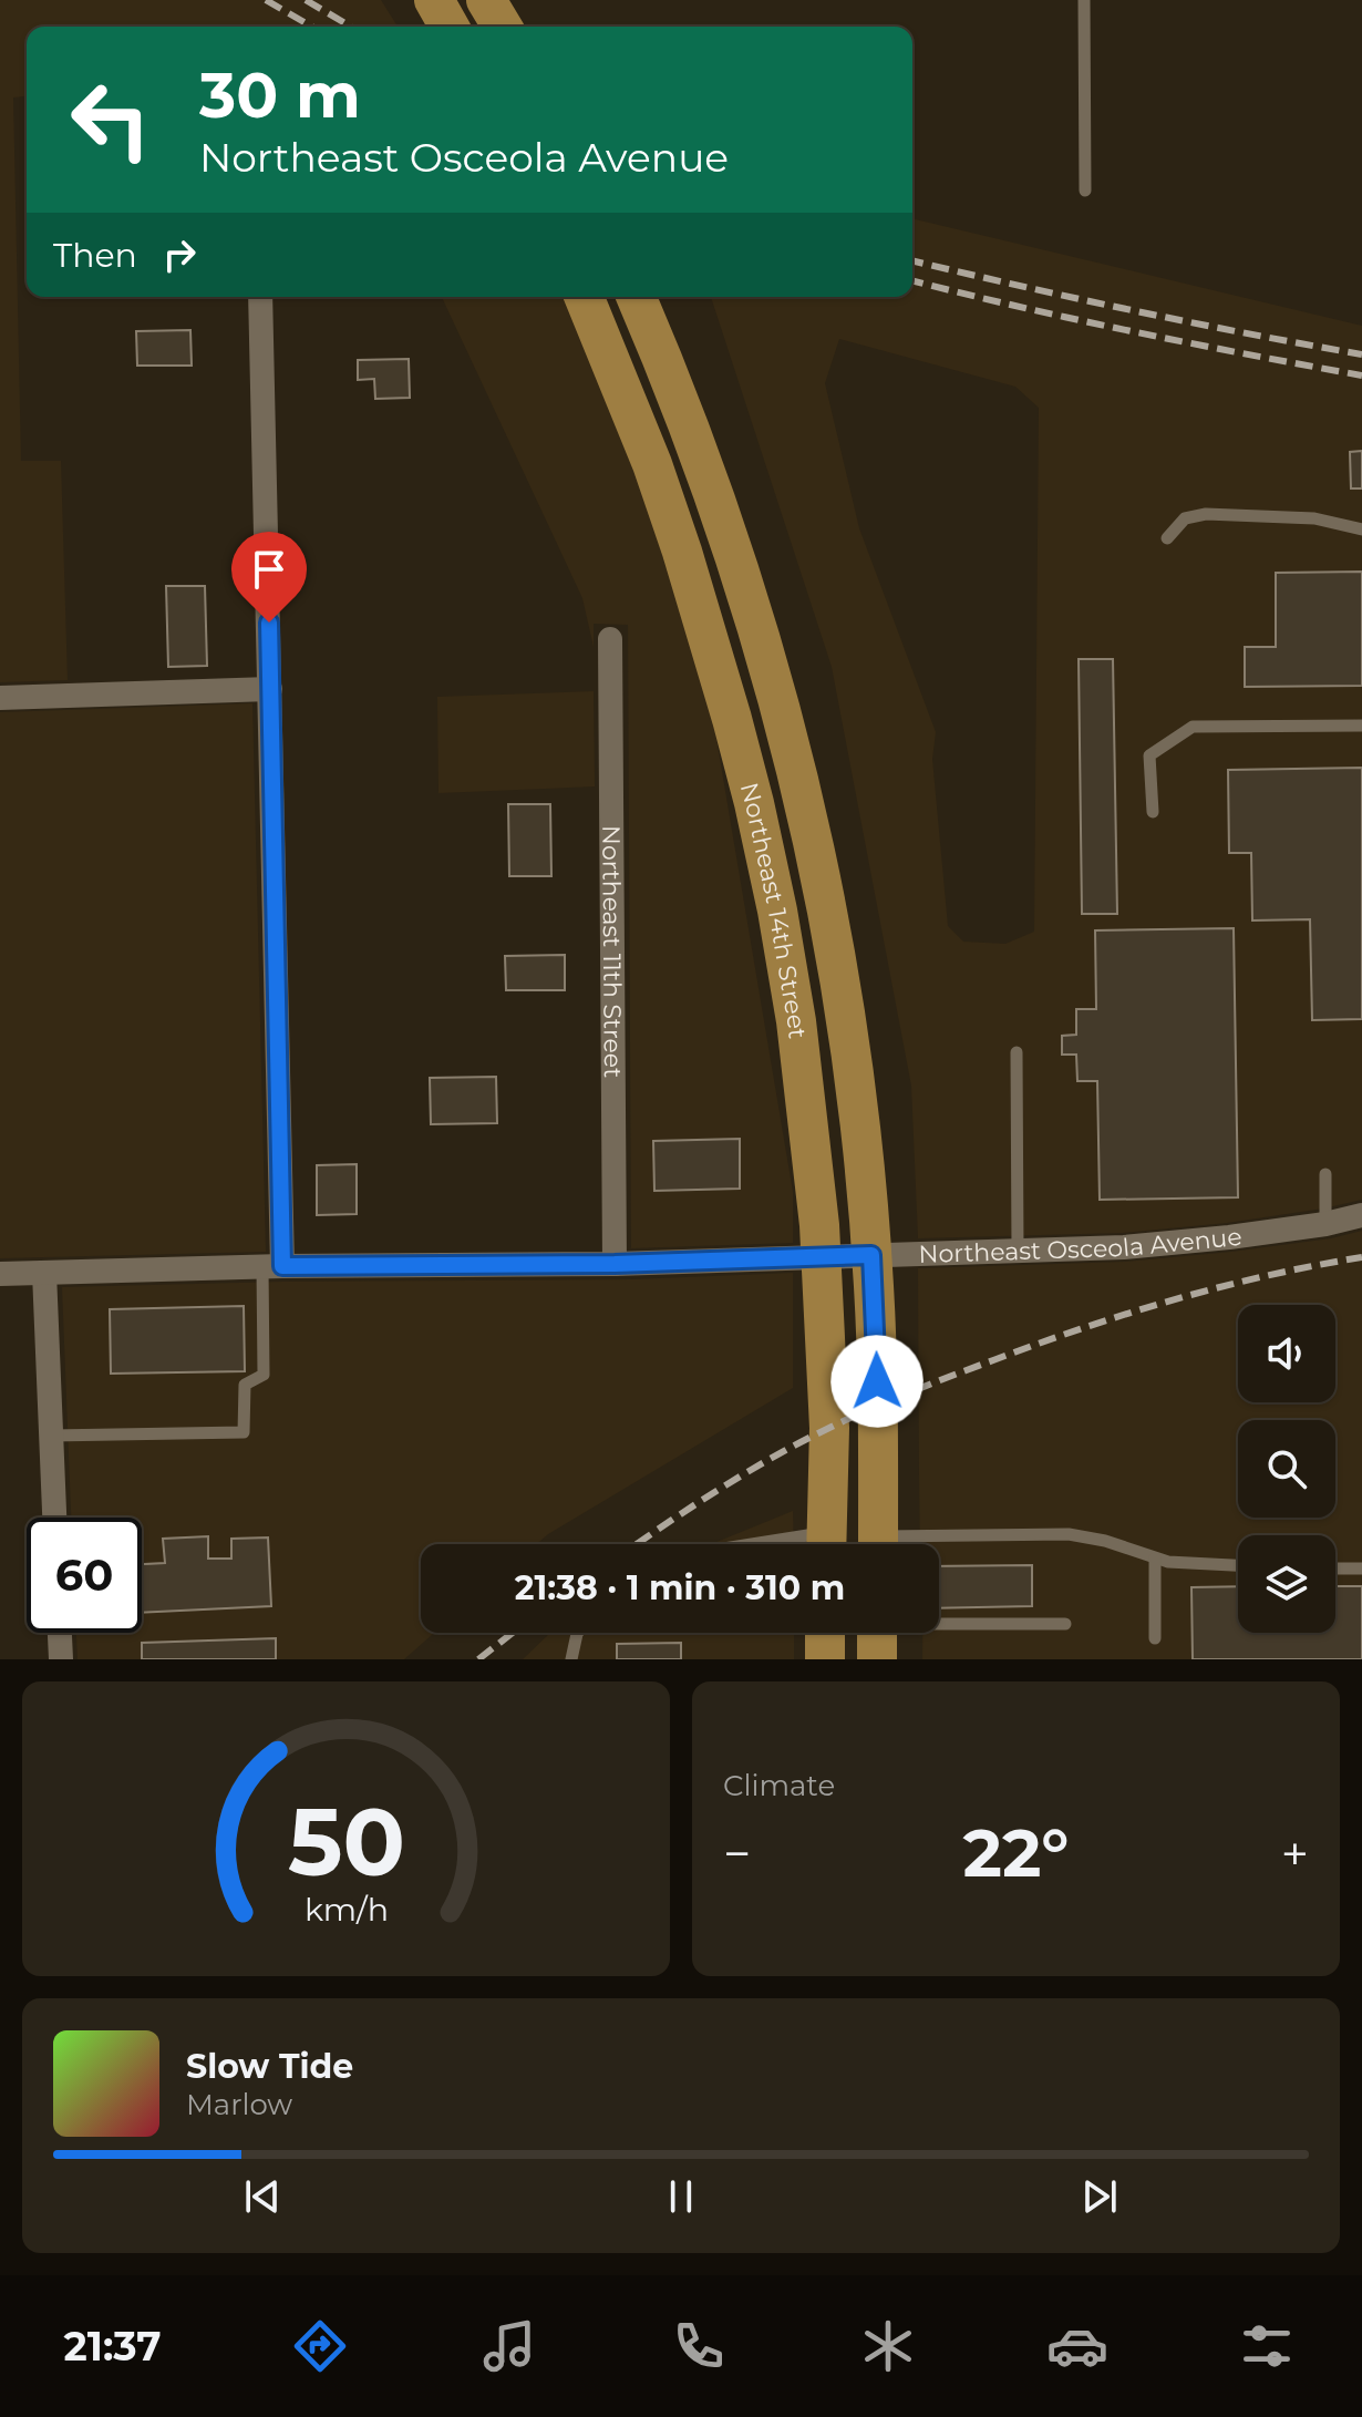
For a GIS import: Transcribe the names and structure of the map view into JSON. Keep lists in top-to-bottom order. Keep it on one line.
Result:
{"streets":{"main road":["Northeast 14th Street"],"street":["Northeast 11th Street","Northeast Osceola Avenue"]},"crossings":[["Northeast 14th Street","Northeast Osceola Avenue"],["Northeast 11th Street","Northeast Osceola Avenue"]],"page":{"turn":["30 m","Northeast Osceola Avenue"],"then":"Then","limit":"60","trip":"21:38 · 1 min · 310 m","tile":"Climate","heat":["−","22°","+"],"song":["Slow Tide","Marlow"],"tabs":"21:37","gauge":["50","km/h"]}}
